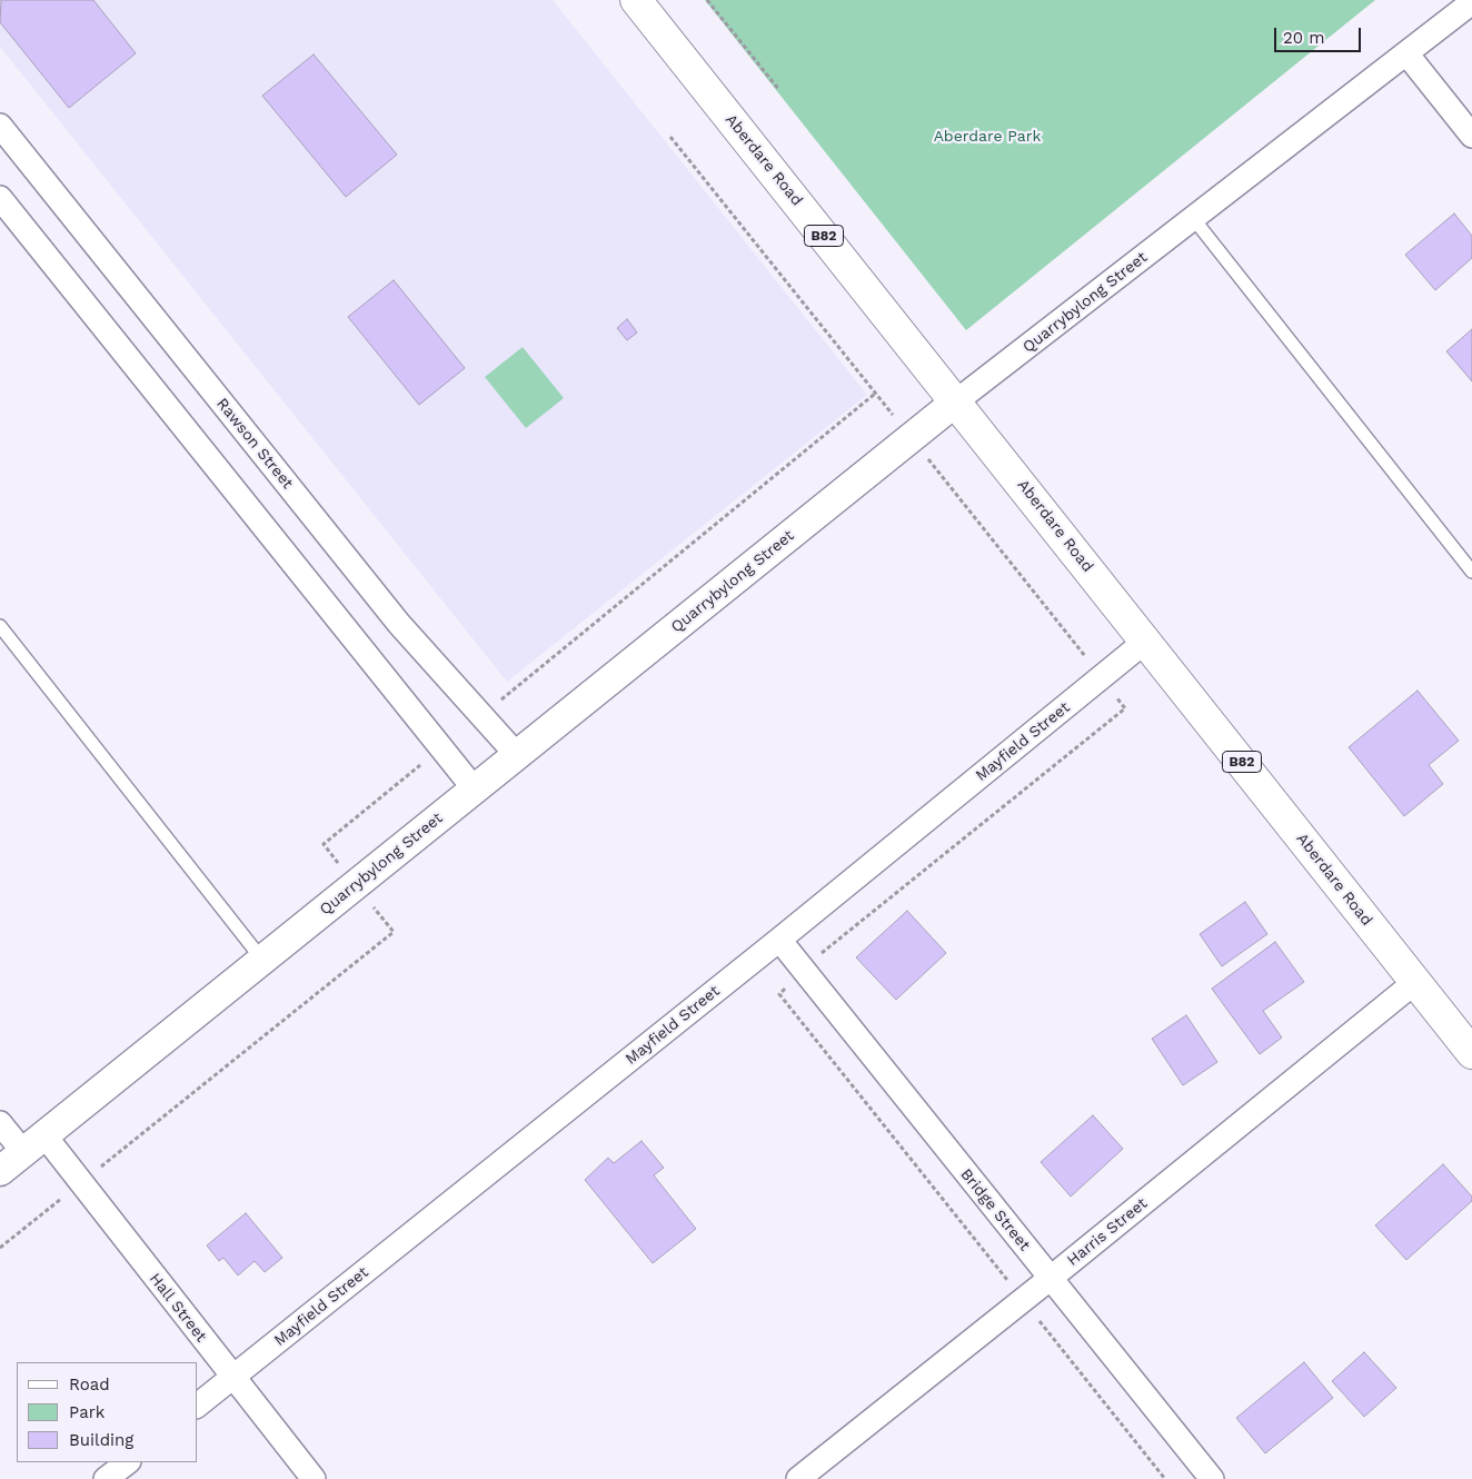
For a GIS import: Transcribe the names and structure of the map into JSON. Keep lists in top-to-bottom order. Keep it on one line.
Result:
{"streets":{"main road":["Aberdare Road","B82"],"street":["Quarrybylong Street","Rawson Street","Mayfield Street","Bridge Street","Harris Street","Hall Street"]},"crossings":[["Aberdare Road","Quarrybylong Street"],["Aberdare Road","Mayfield Street"],["Aberdare Road","Harris Street"],["Quarrybylong Street","Rawson Street"],["Quarrybylong Street","Hall Street"],["Mayfield Street","Bridge Street"],["Mayfield Street","Hall Street"],["Bridge Street","Harris Street"]],"parks":["Aberdare Park"],"legend":["Road","Park","Building"],"scale_bar":"20 m"}
